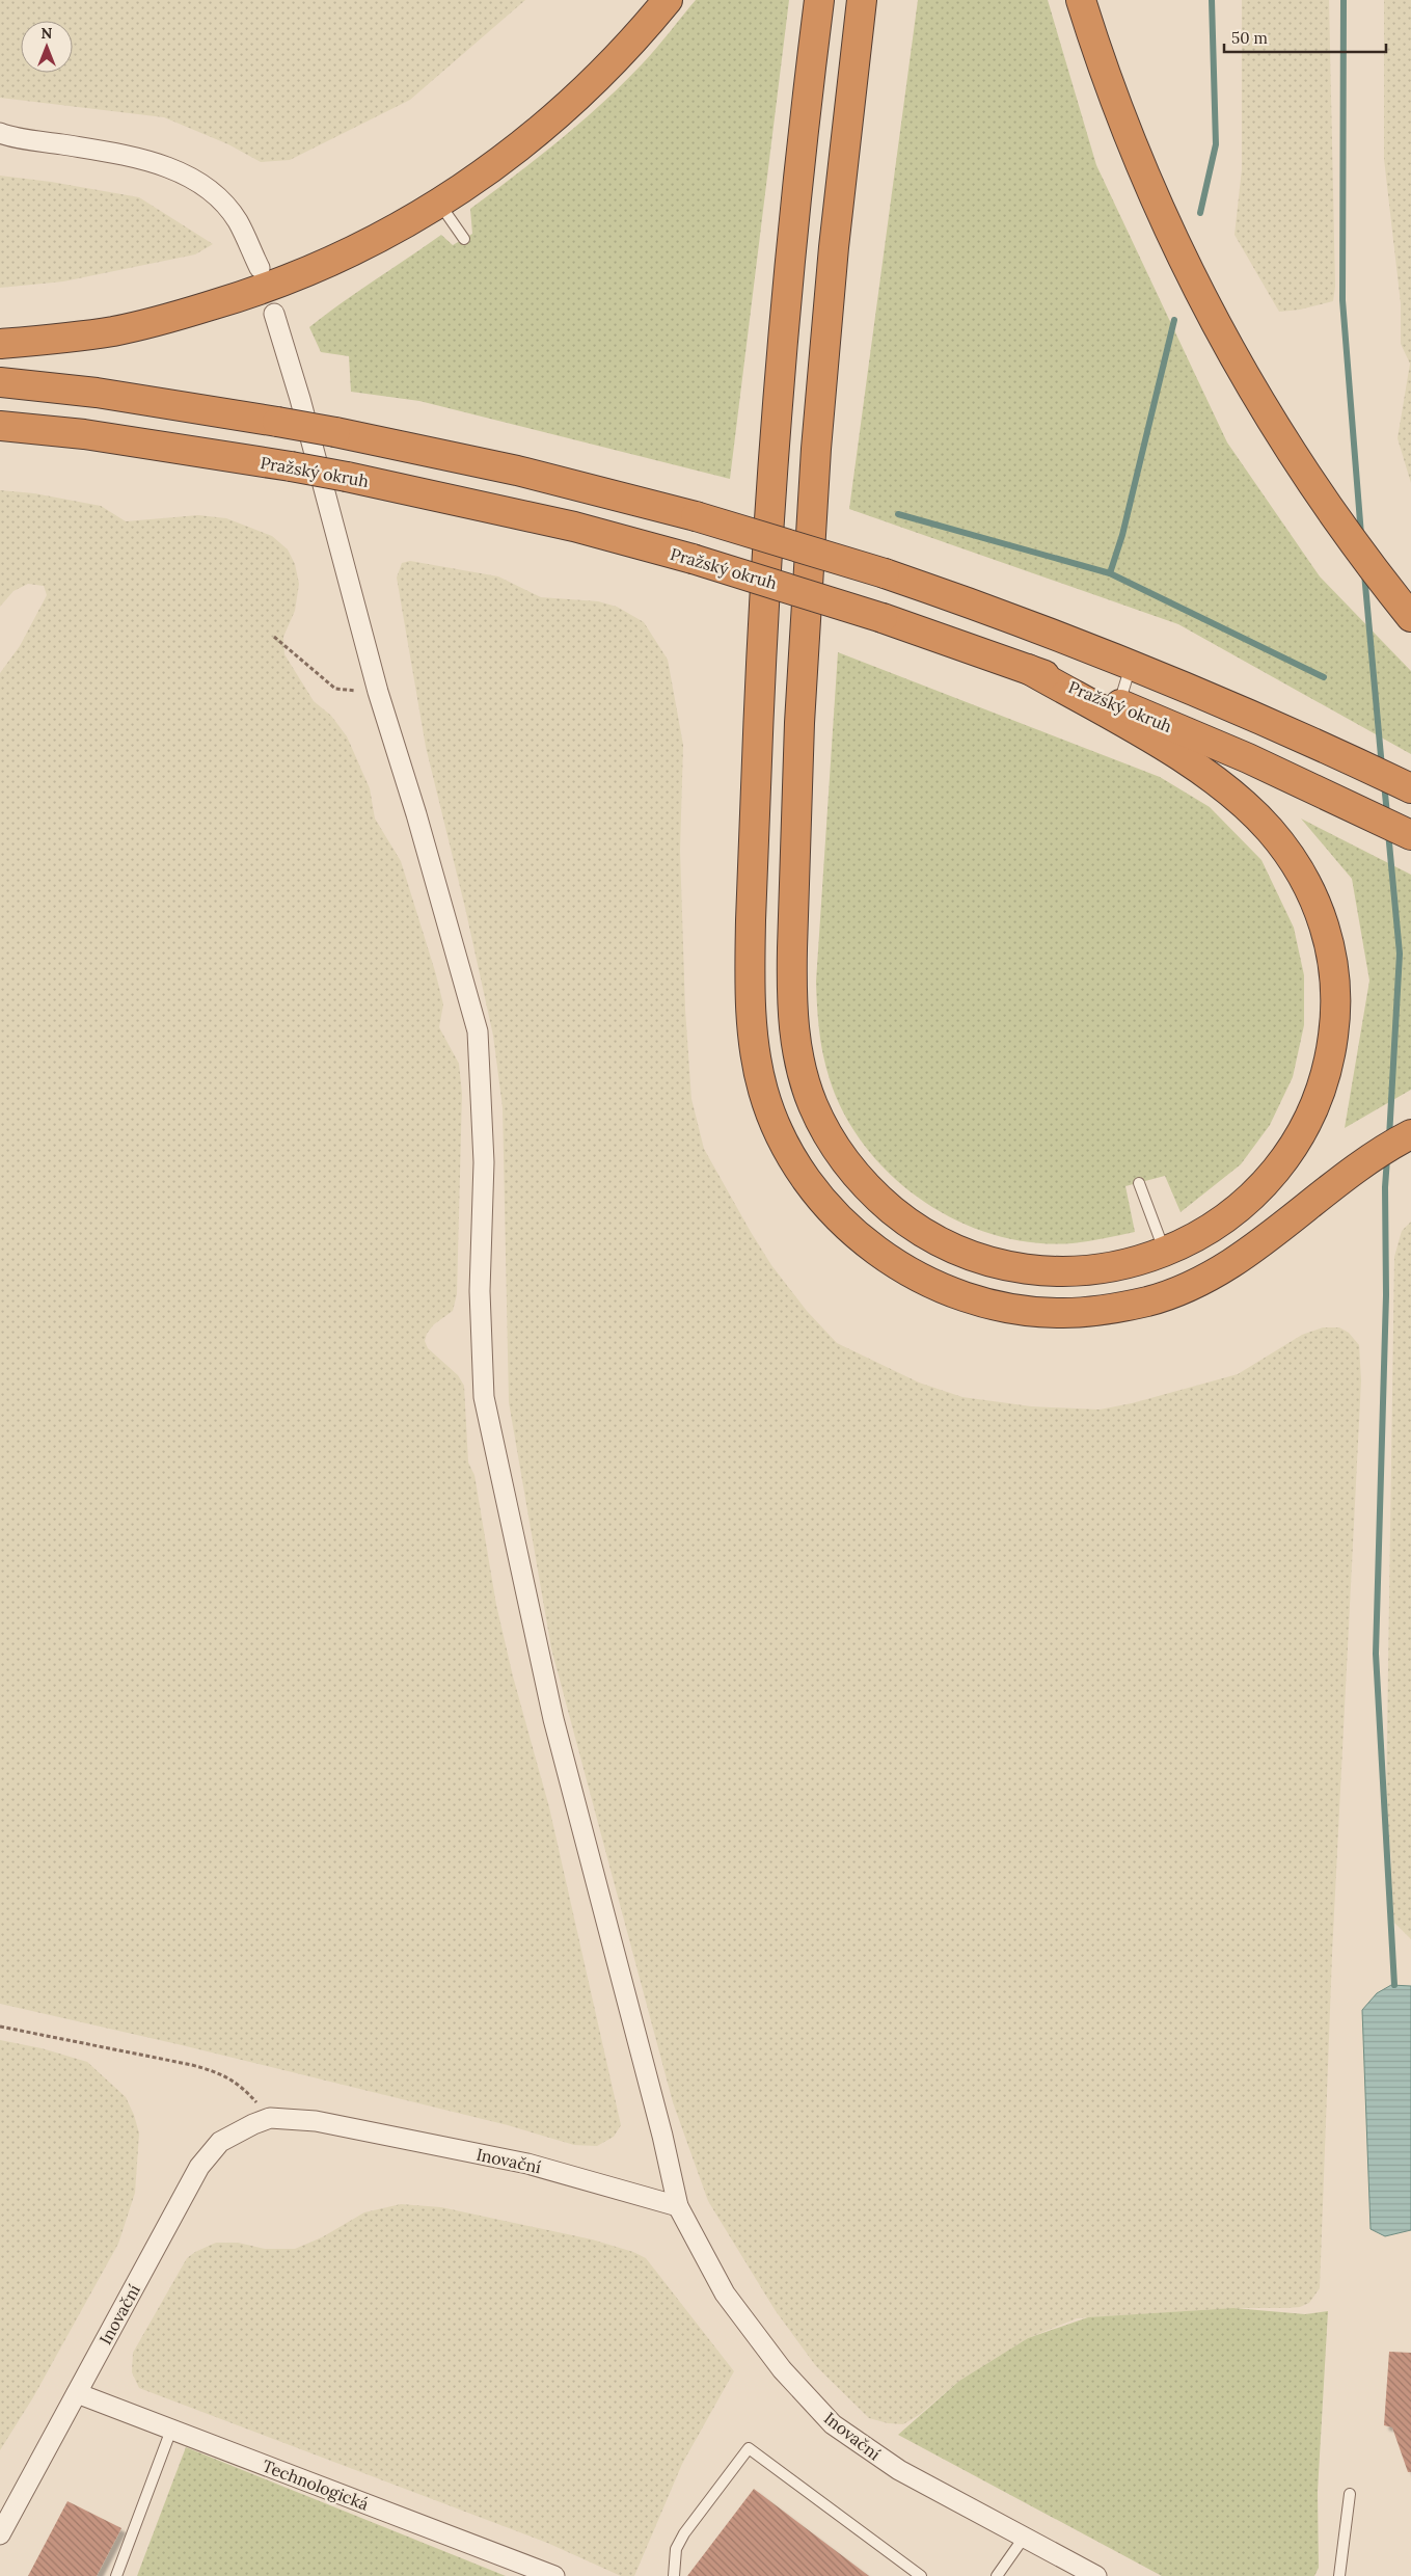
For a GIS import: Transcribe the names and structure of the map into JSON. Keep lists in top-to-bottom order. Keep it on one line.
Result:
{"streets":{"highway":["Pražský okruh"],"street":["Inovační","Technologická"]},"crossings":[["Inovační","Technologická"]],"scale_bar":"50 m","north":"top"}
